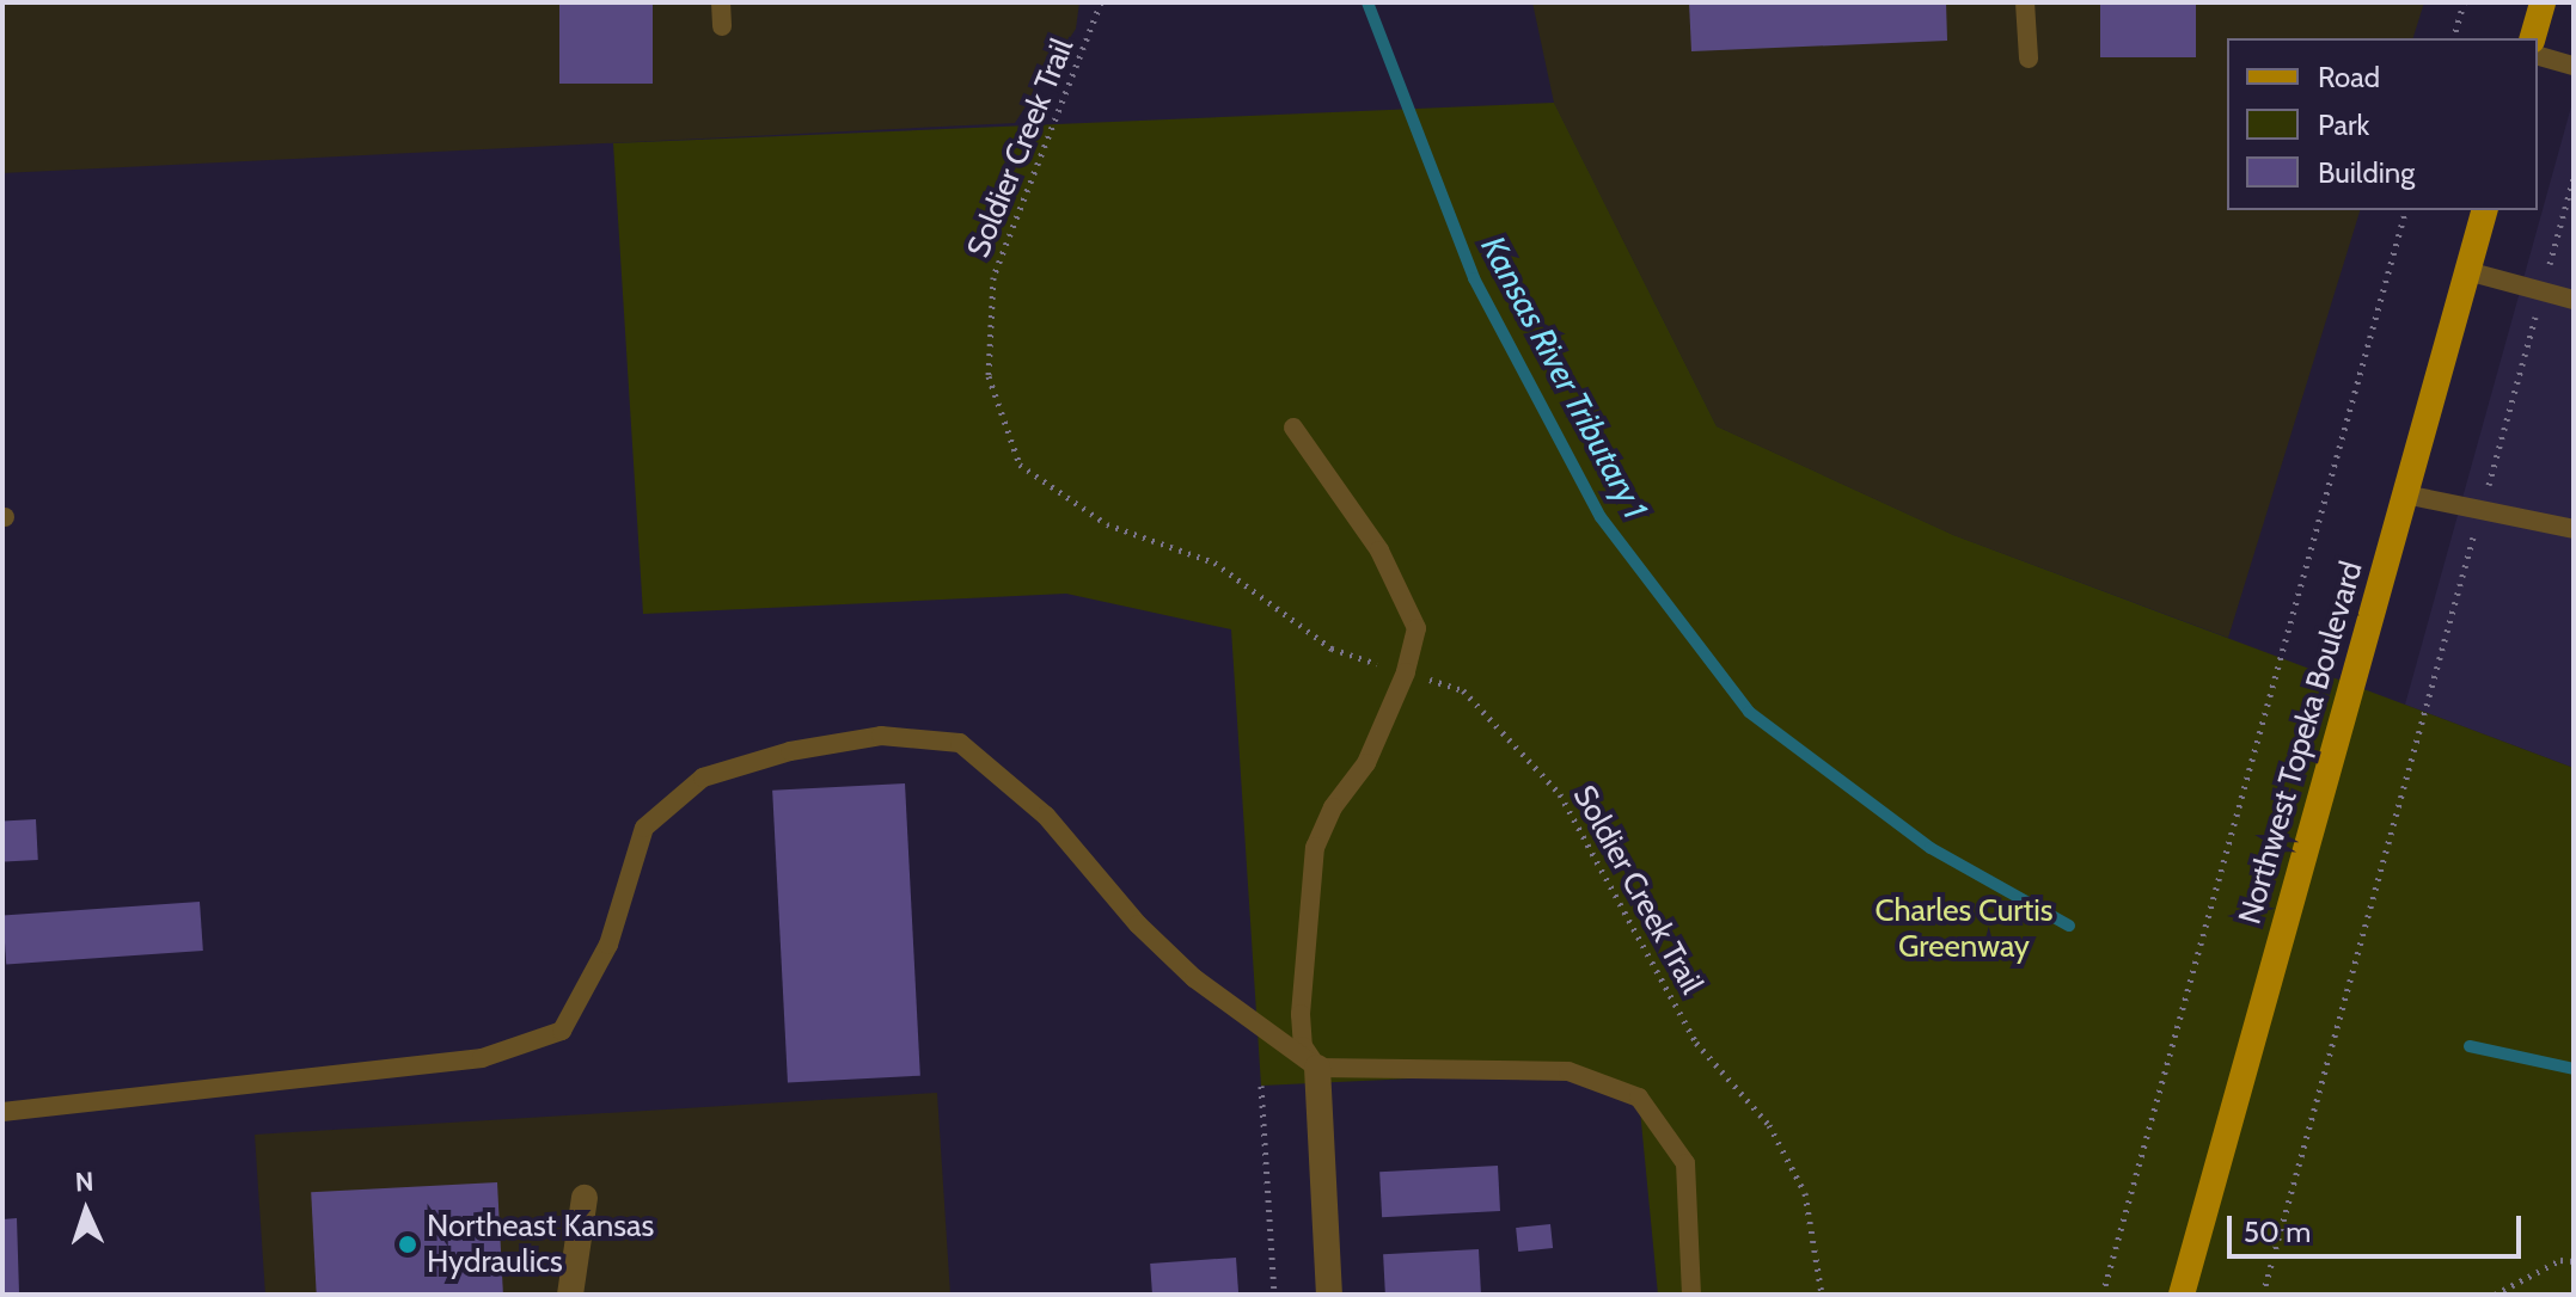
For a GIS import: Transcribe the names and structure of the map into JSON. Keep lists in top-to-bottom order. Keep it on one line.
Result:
{"streets":{"main road":["Northwest Topeka Boulevard"],"path":["Soldier Creek Trail"]},"water":["Kansas River Tributary 1"],"parks":["Charles Curtis Greenway"],"places":["Northeast Kansas Hydraulics"],"legend":["Road","Park","Building"],"scale_bar":"50 m","north":"top"}
